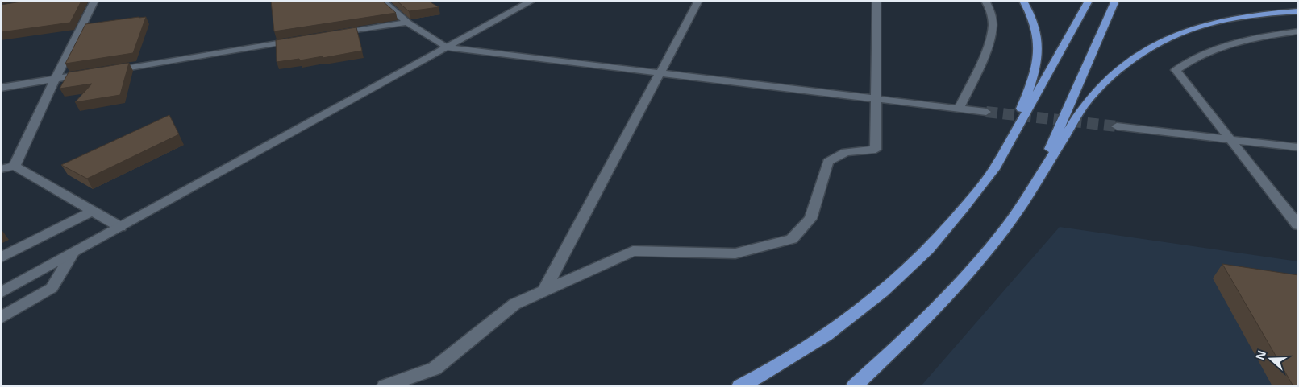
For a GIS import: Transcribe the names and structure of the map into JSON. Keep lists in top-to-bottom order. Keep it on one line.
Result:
{"north":"left"}
